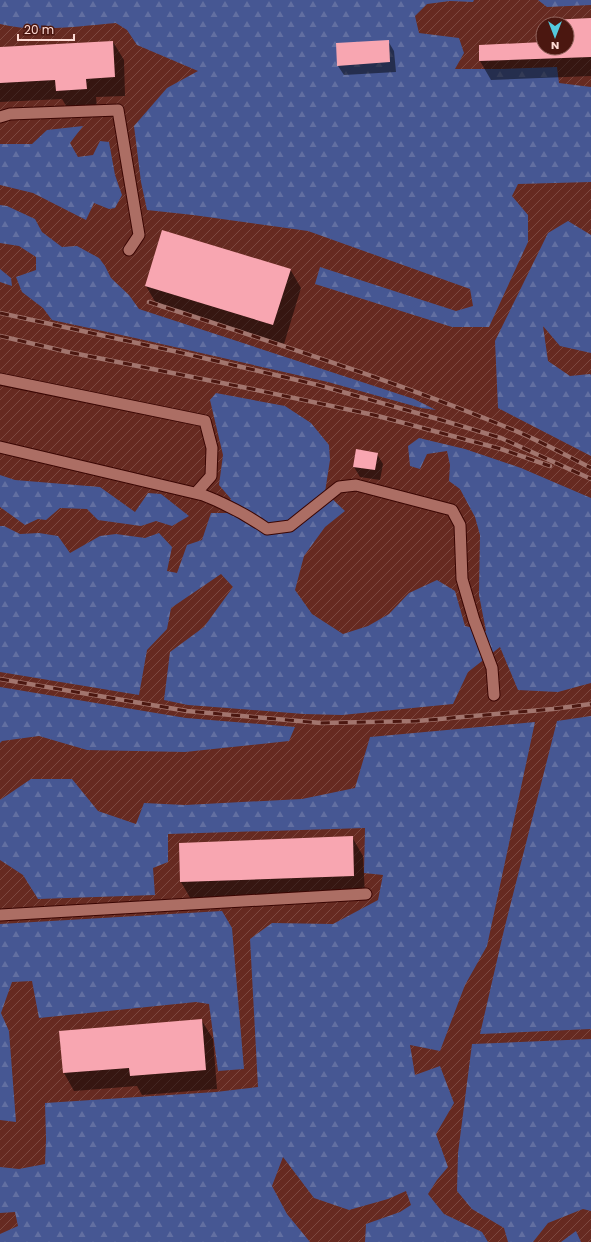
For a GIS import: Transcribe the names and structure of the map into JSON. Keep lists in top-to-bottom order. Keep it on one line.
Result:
{"scale_bar":"20 m","north":"bottom"}
